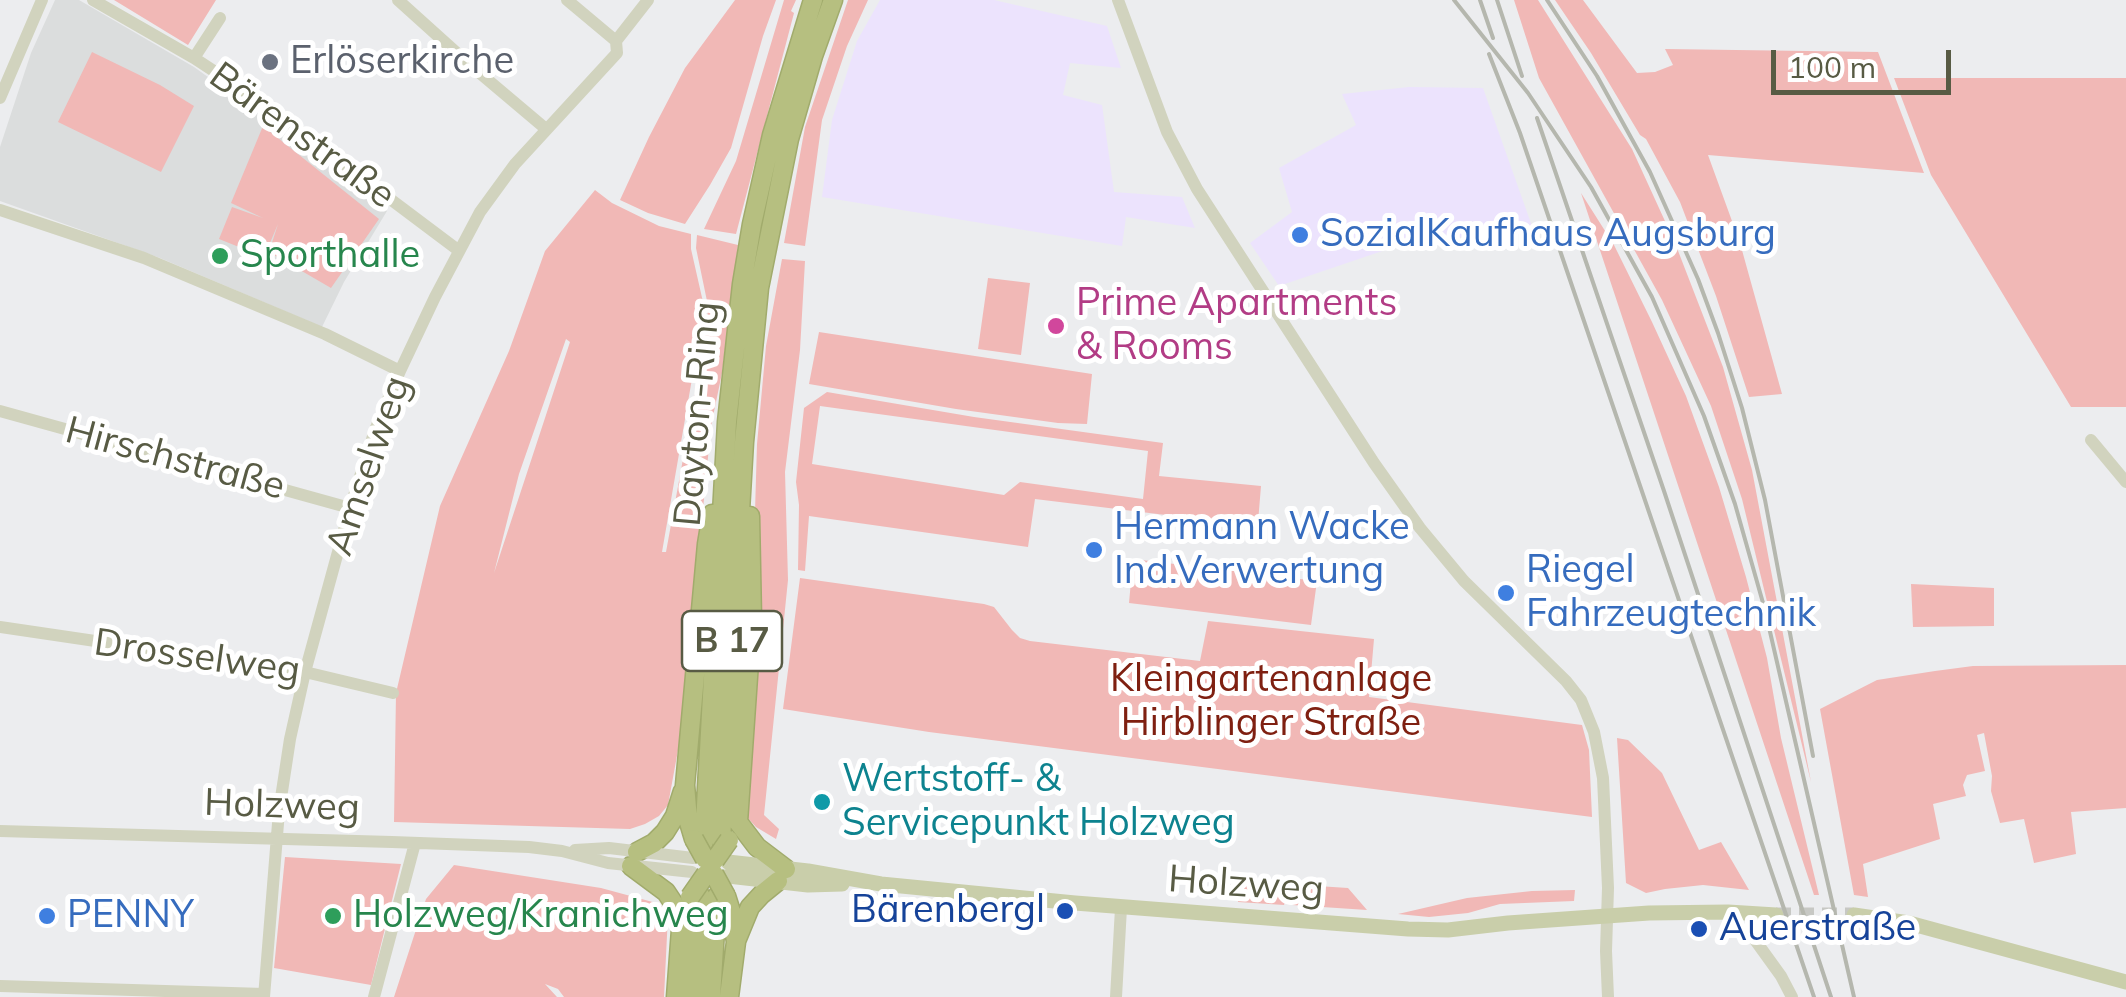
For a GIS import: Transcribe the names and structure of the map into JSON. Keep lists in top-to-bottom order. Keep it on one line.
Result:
{"streets":{"highway":["Dayton-Ring","B 17"],"main road":["Holzweg"],"street":["Bärenstraße","Hirschstraße","Amselweg","Drosselweg"]},"crossings":[["Bärenstraße","Amselweg"],["Dayton-Ring","Holzweg"],["Hirschstraße","Amselweg"],["Amselweg","Drosselweg"],["Amselweg","Holzweg"]],"parks":["Kleingartenanlage Hirblinger Straße"],"places":["Erlöserkirche","SozialKaufhaus Augsburg","Sporthalle","Prime Apartments & Rooms","Hermann Wacke Ind.Verwertung","Riegel Fahrzeugtechnik","Wertstoff- & Servicepunkt Holzweg","Bärenbergl","PENNY","Holzweg/Kranichweg","Auerstraße"],"scale_bar":"100 m"}
